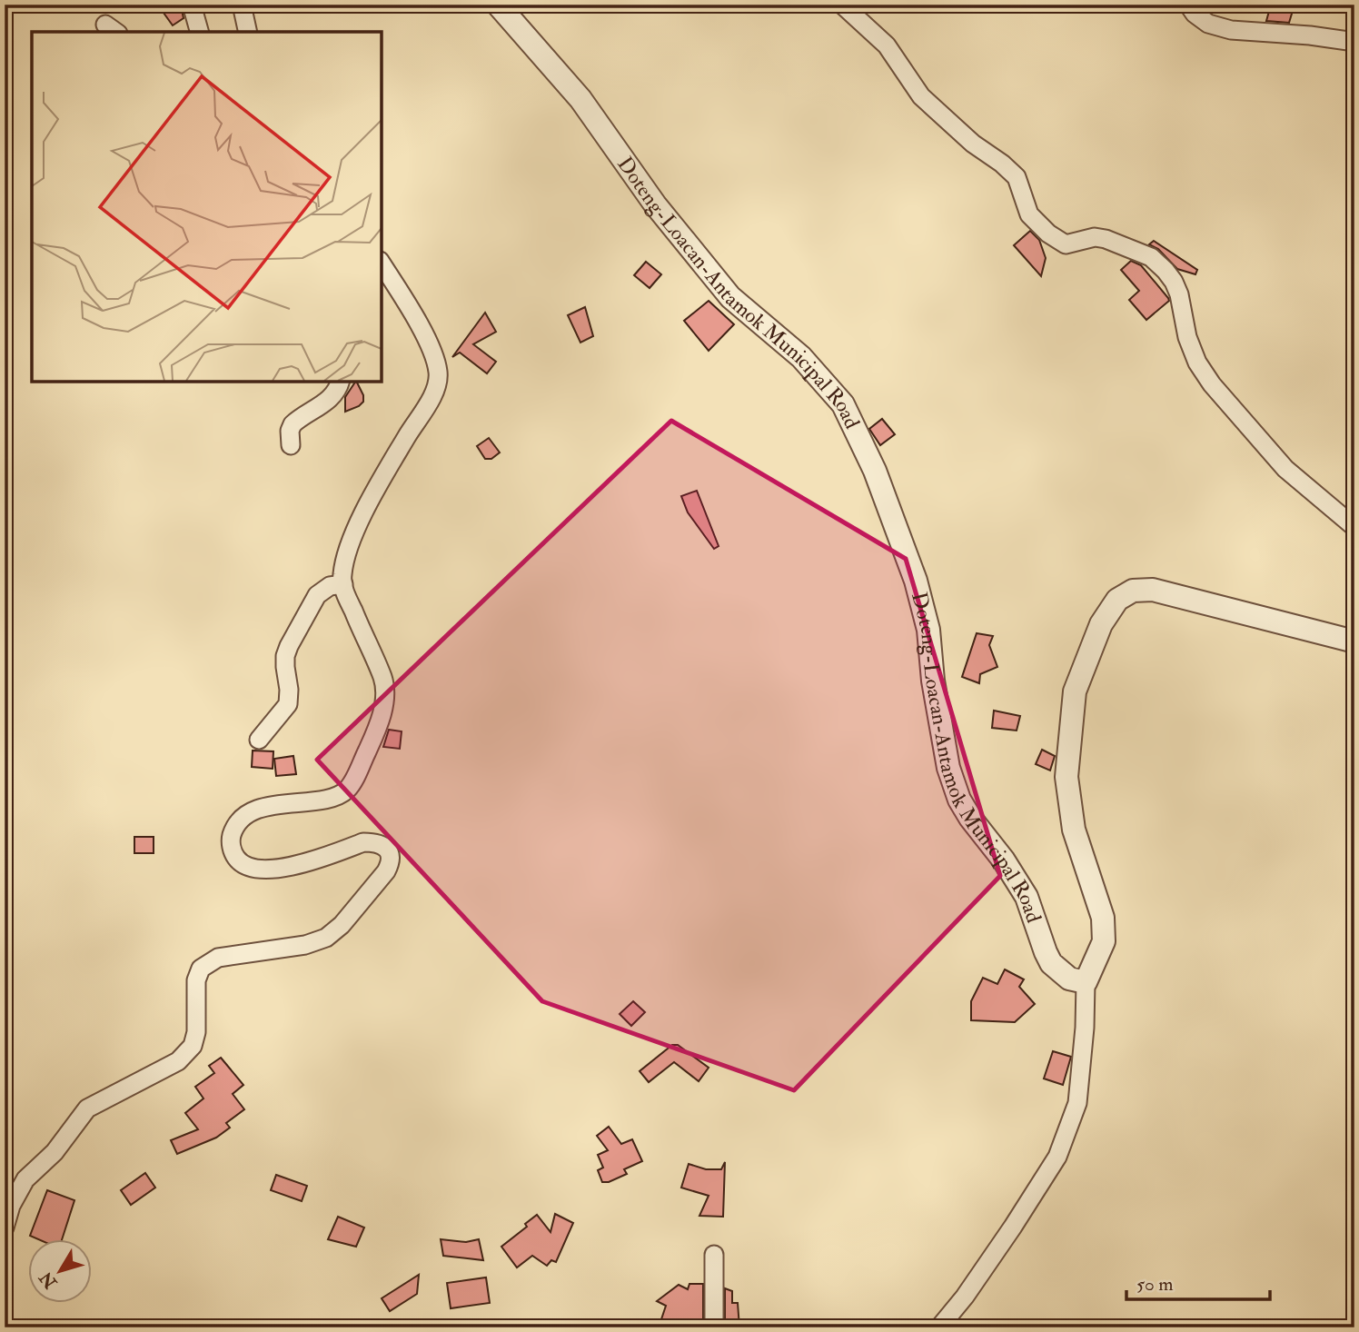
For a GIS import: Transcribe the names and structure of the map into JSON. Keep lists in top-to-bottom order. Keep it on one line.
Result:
{"streets":{"street":["Doteng-Loacan-Antamok Municipal Road"]},"scale_bar":"50 m","north":"bottom left"}
